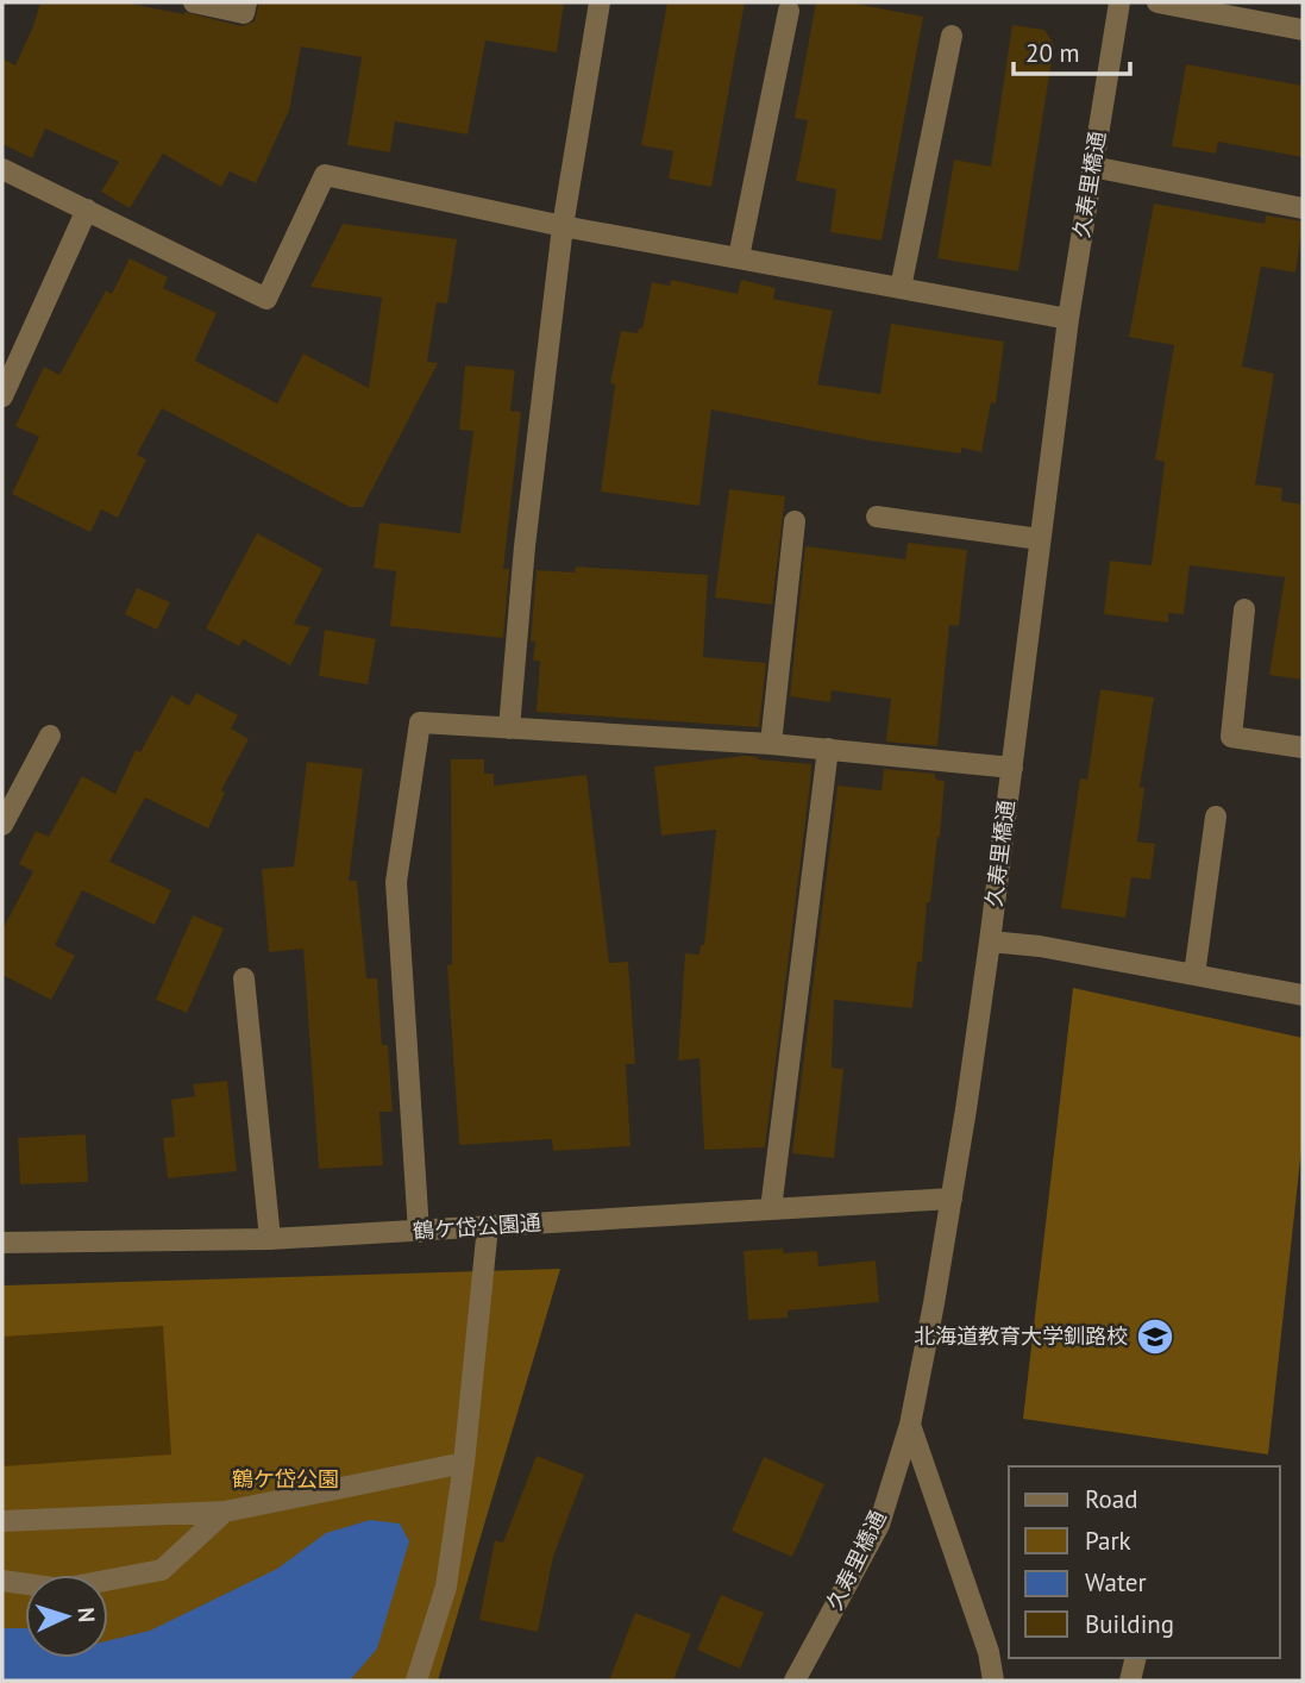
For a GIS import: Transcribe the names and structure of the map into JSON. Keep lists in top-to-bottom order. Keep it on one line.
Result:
{"streets":{"street":["久寿里橋通","鶴ケ岱公園通"]},"crossings":[["久寿里橋通","鶴ケ岱公園通"]],"parks":["鶴ケ岱公園"],"places":{"school or university":["北海道教育大学釧路校"]},"legend":["Road","Park","Water","Building"],"scale_bar":"20 m","north":"right"}
